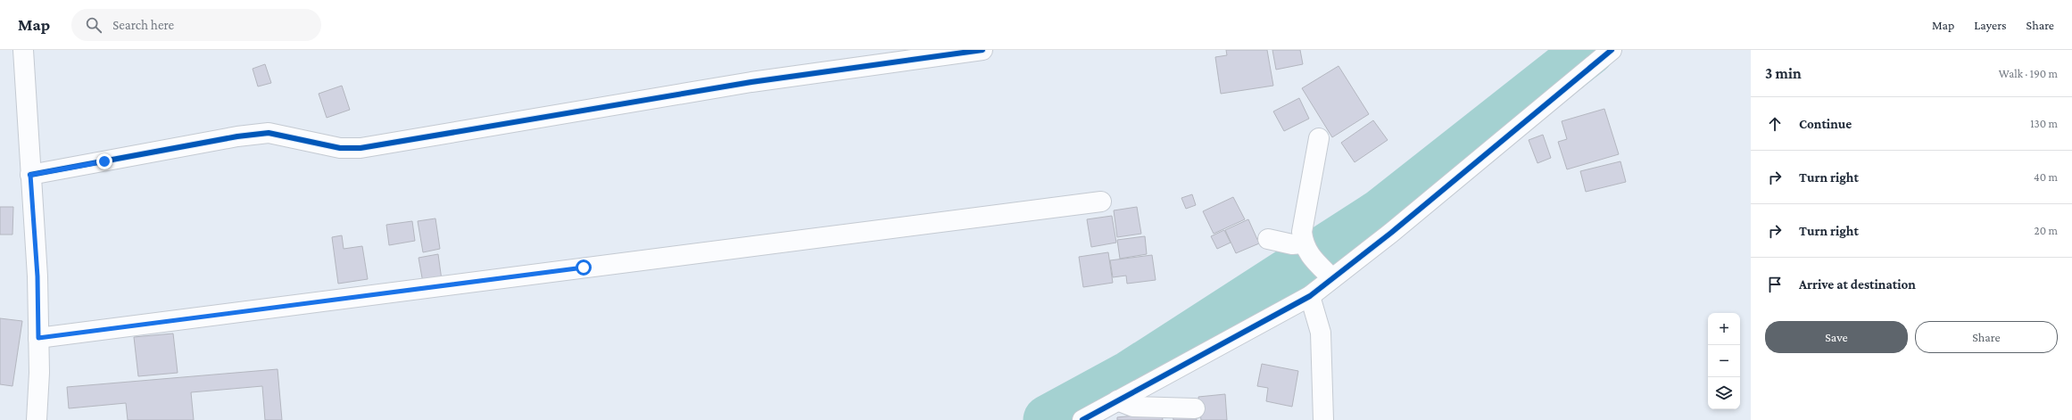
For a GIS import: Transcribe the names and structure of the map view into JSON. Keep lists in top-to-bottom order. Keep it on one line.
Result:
{"page":{"header":"Map","search":"Search here","nav":["Map","Layers","Share"],"heading":["3 min","Walk · 190 m"],"list":[["Continue","130 m"],["Turn right","40 m"],["Turn right","20 m"],"Arrive at destination"],"buttons":["Save","Share"],"map_buttons":["+","−"]}}
